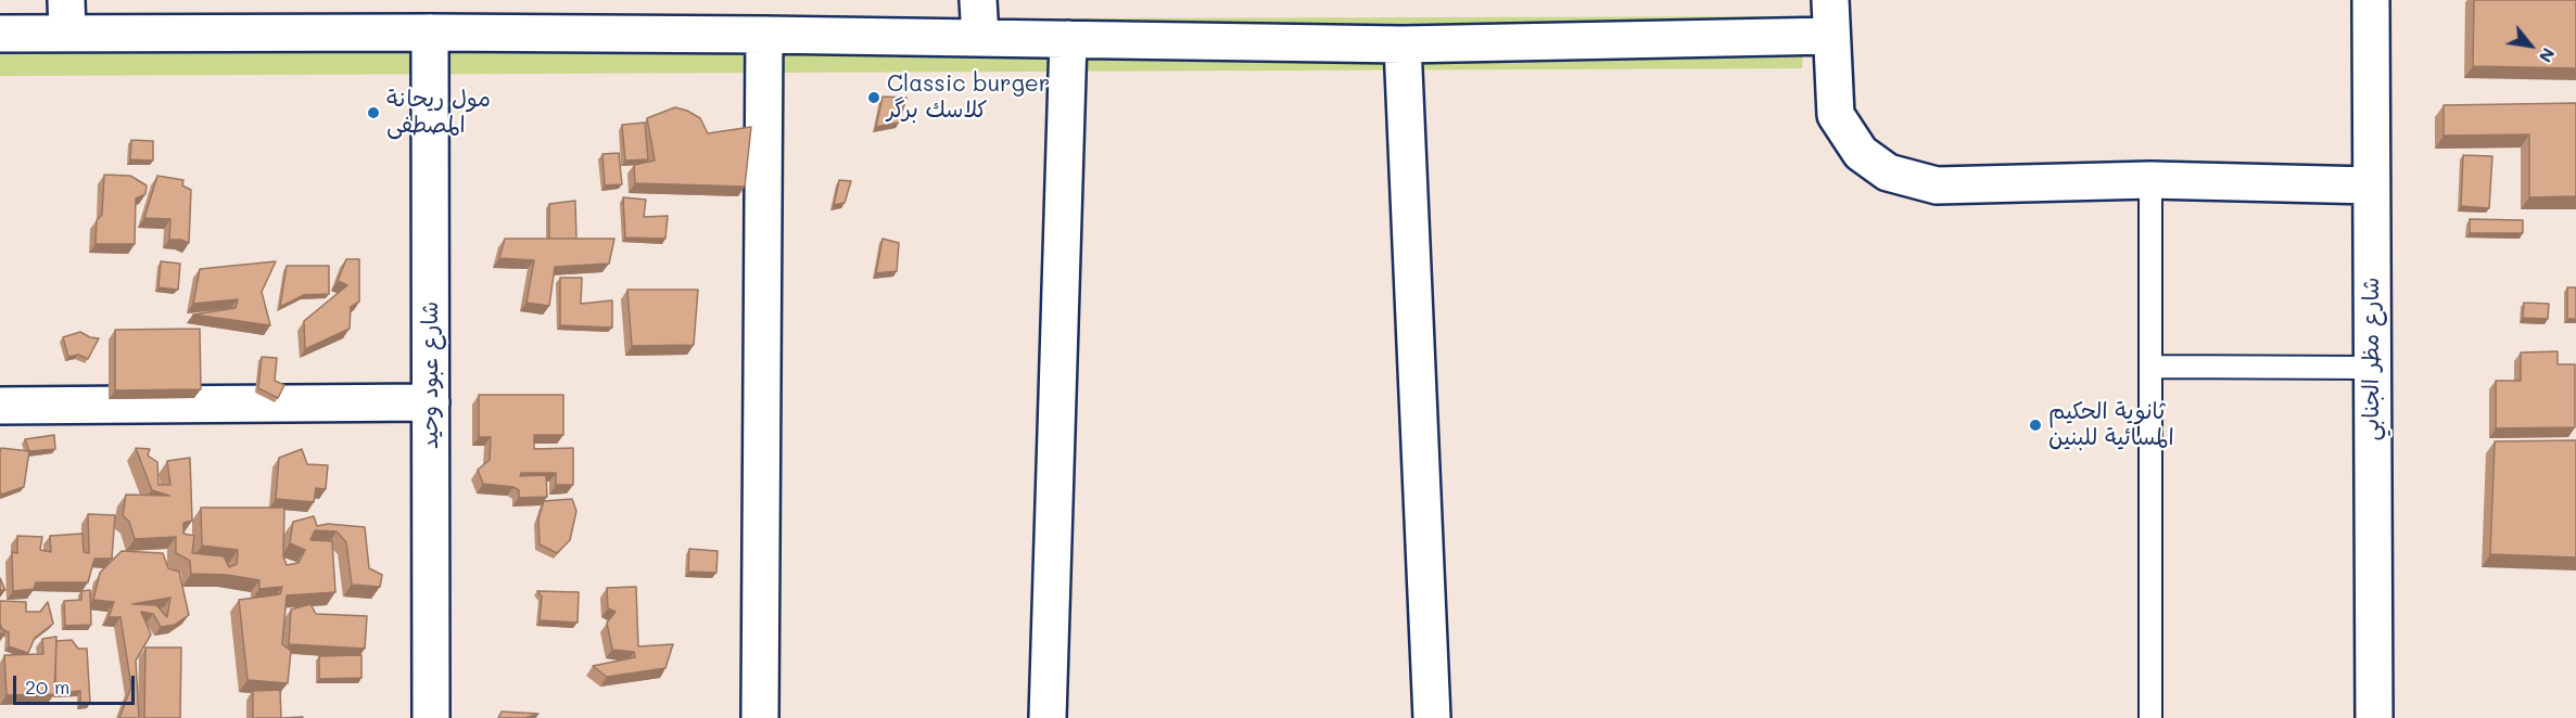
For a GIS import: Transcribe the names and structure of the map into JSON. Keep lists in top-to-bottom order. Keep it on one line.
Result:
{"streets":{"street":["شارع مظر الجنابي","شارع عبود وحيد"]},"places":["Classic burger كلاسك برگر","مول ريحانة المصطفى","ثانوية الحكيم المسائية للبنين"],"scale_bar":"20 m","north":"bottom right"}
